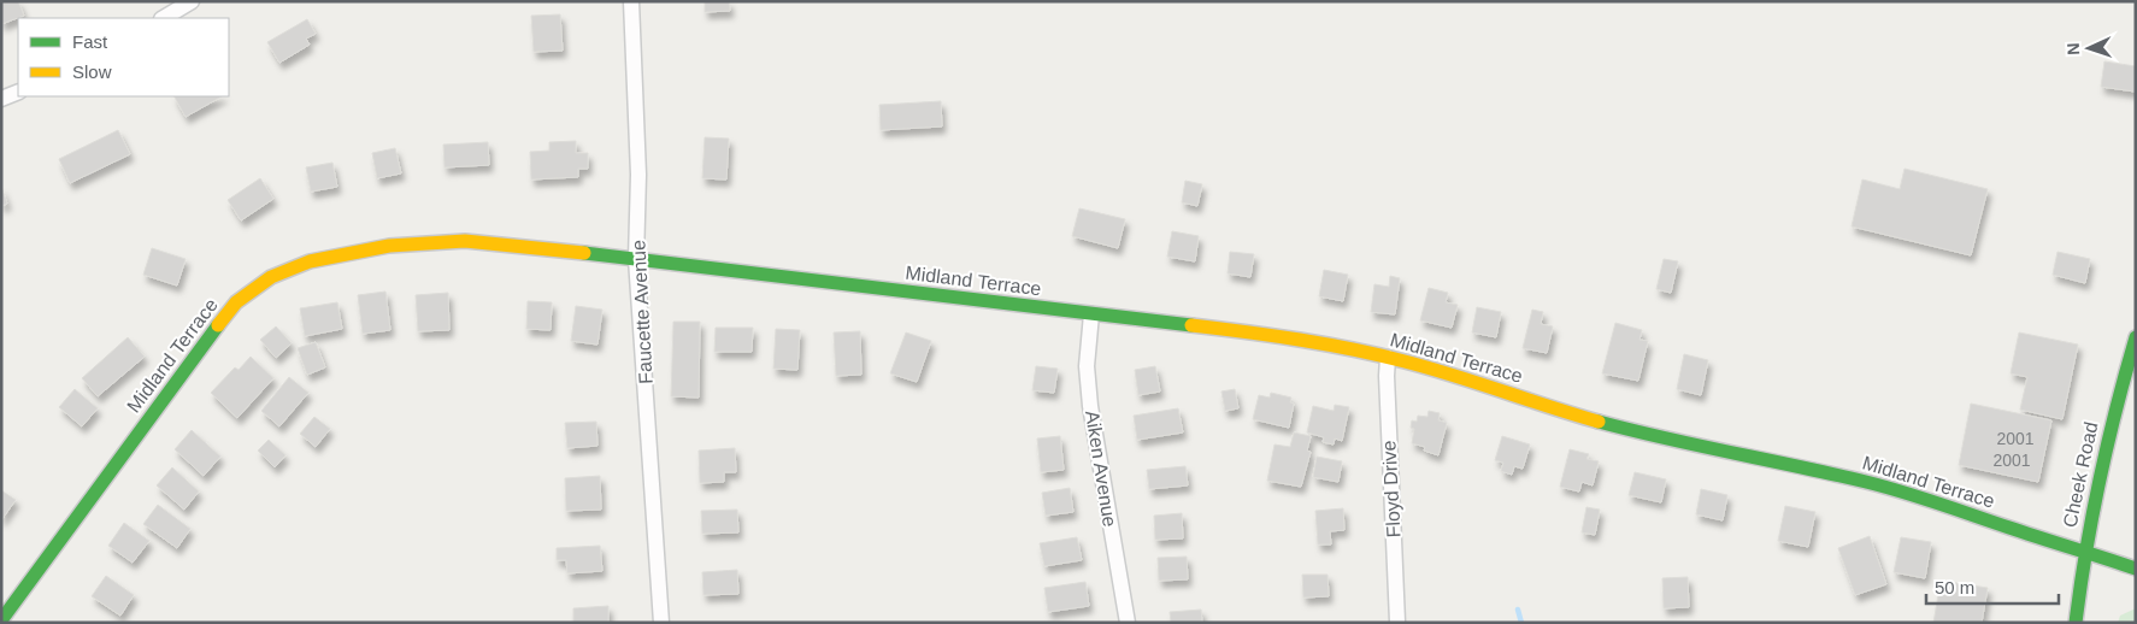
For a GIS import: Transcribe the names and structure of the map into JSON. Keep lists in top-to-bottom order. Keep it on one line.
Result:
{"streets":{"street":["Midland Terrace","Faucette Avenue","Aiken Avenue","Cheek Road","Floyd Drive"]},"crossings":[["Midland Terrace","Faucette Avenue"],["Midland Terrace","Aiken Avenue"],["Midland Terrace","Cheek Road"],["Midland Terrace","Floyd Drive"]],"house_numbers":["2001","2001"],"legend":["Fast","Slow"],"scale_bar":"50 m","north":"left"}
